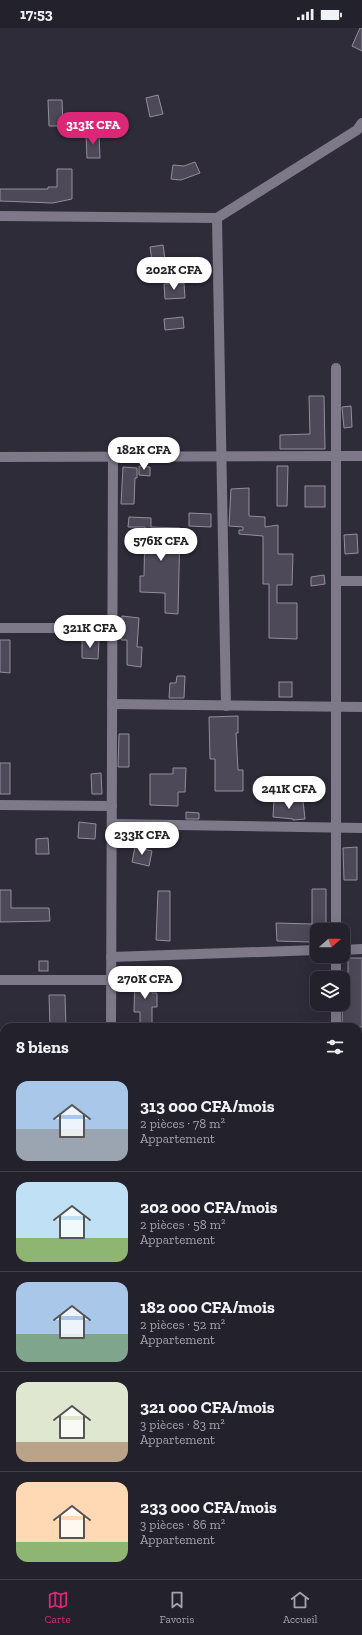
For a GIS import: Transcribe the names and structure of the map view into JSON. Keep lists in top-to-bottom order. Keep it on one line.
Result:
{"north":"right","page":{"status":"17:53","price":["313K CFA","202K CFA","182K CFA","576K CFA","321K CFA","241K CFA","233K CFA","270K CFA"],"heading":"8 biens","list":[{"name":"313 000 CFA/mois","note":"2 pièces · 78 m² · Appartement"},{"name":"202 000 CFA/mois","note":"2 pièces · 58 m² · Appartement"},{"name":"182 000 CFA/mois","note":"2 pièces · 52 m² · Appartement"},{"name":"321 000 CFA/mois","note":"3 pièces · 83 m² · Appartement"},{"name":"233 000 CFA/mois","note":"3 pièces · 86 m² · Appartement"}],"tabs":["Carte","Favoris","Accueil"]}}
